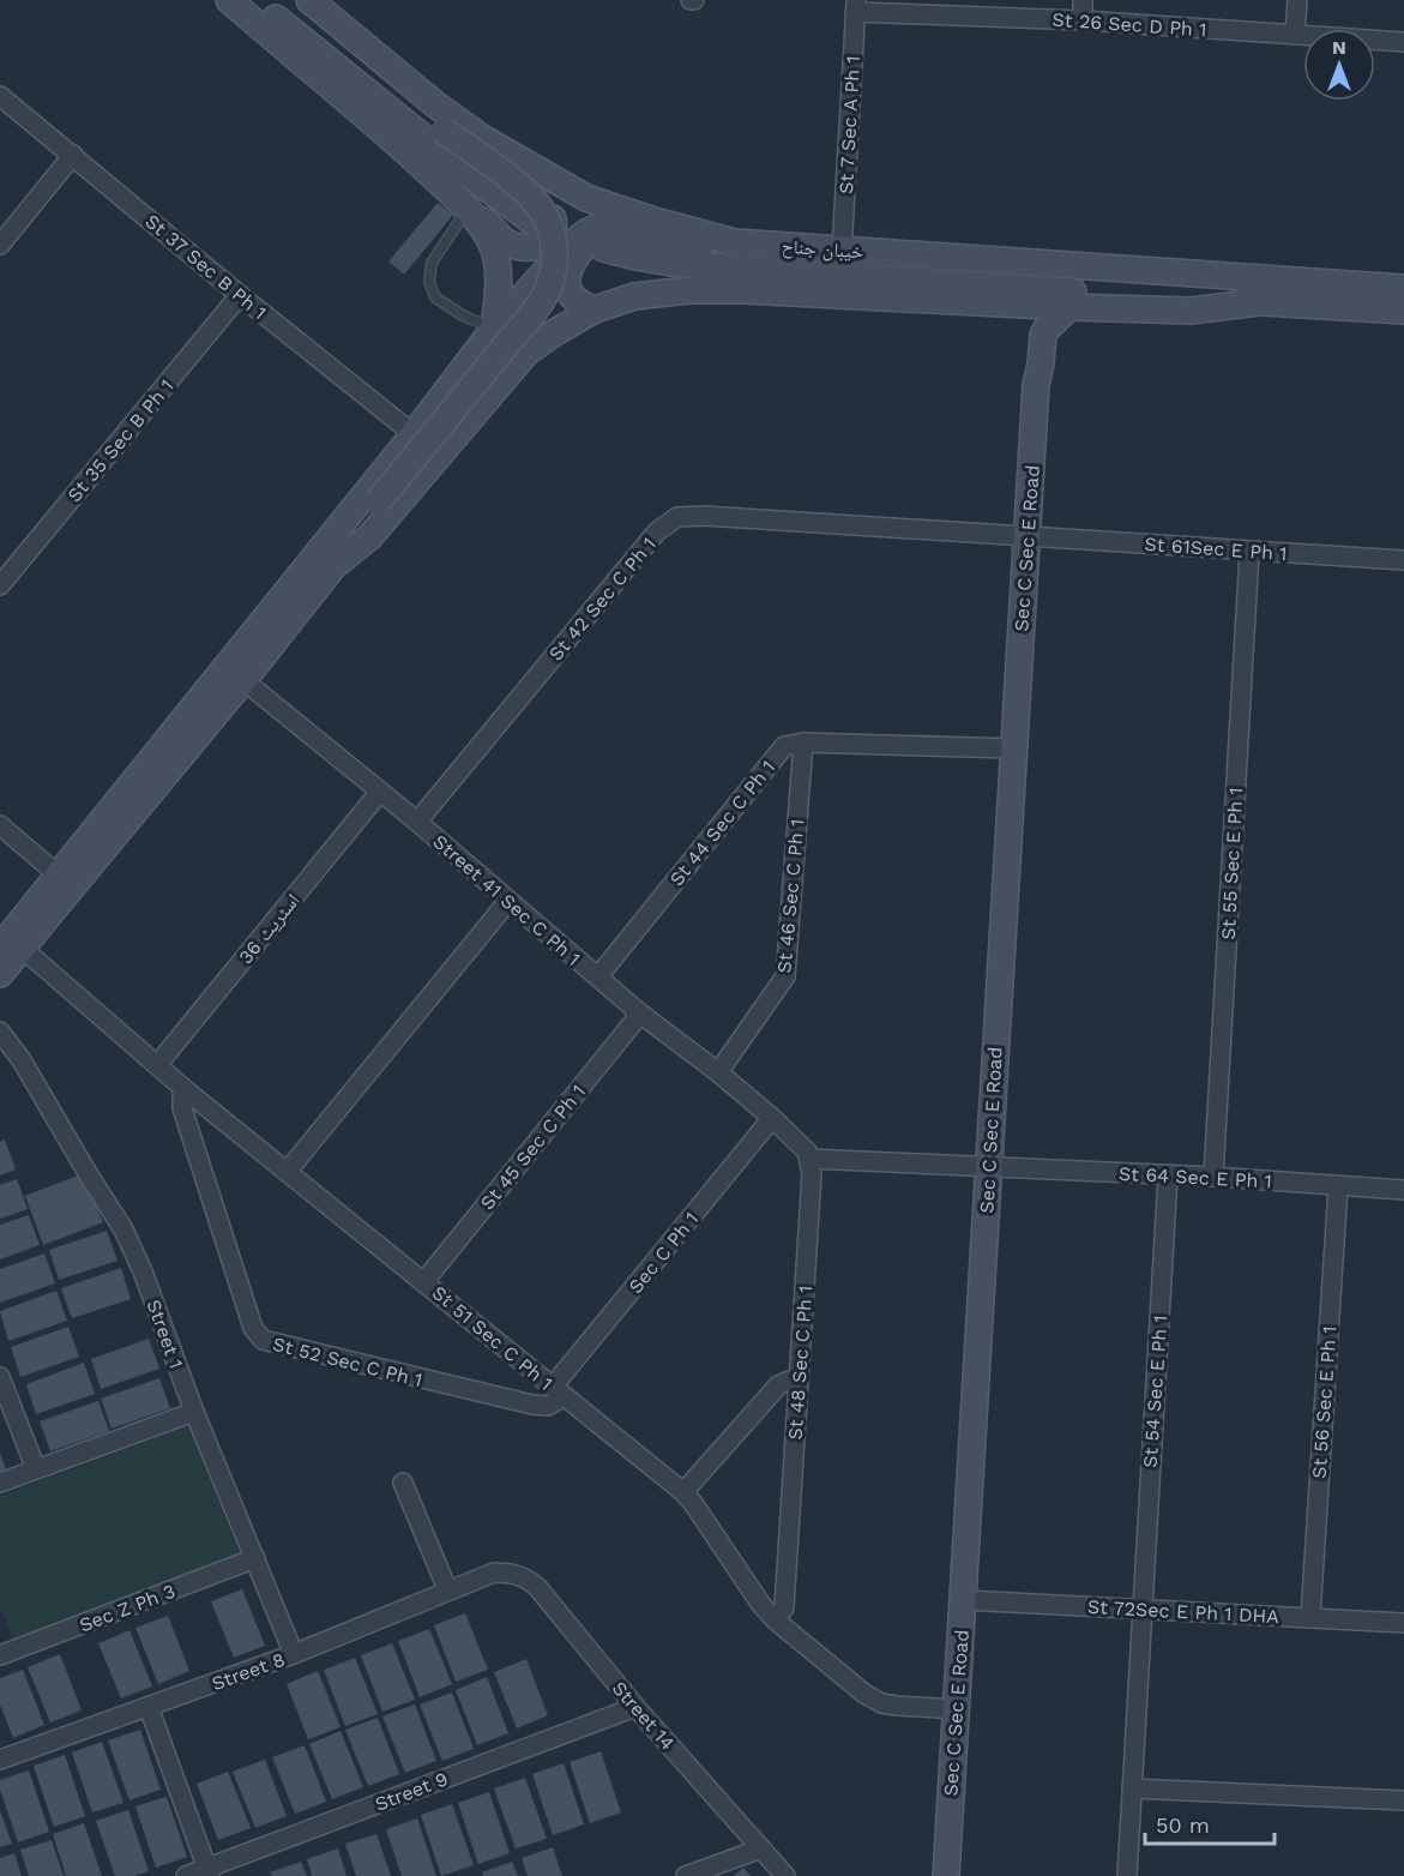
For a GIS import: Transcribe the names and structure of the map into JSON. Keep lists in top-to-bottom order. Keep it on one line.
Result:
{"streets":{"main road":["خیبان جناح","Sec C Sec E Road"],"street":["St 26 Sec D Ph 1","St 7 Sec A Ph 1","St 37 Sec B Ph 1","St 35 Sec B Ph 1","St 61Sec E Ph 1","St 42 Sec C Ph 1","St 44 Sec C Ph 1","St 55 Sec E Ph 1","St 46 Sec C Ph 1","Street 41 Sec C Ph 1","اسٹریٹ 36","St 45 Sec C Ph 1","St 64 Sec E Ph 1","Sec C Ph 1","Street 1","St 51 Sec C Ph 1","St 52 Sec C Ph 1","St 48 Sec C Ph 1","St 54 Sec E Ph 1","St 56 Sec E Ph 1","Sec Z Ph 3","St 72Sec E Ph 1 DHA","Street 8","Street 14","Street 9"]},"crossings":[["St 26 Sec D Ph 1","St 7 Sec A Ph 1"],["St 7 Sec A Ph 1","خیبان جناح"],["St 37 Sec B Ph 1","St 35 Sec B Ph 1"],["Sec C Sec E Road","St 61Sec E Ph 1"],["Sec C Sec E Road","St 42 Sec C Ph 1"],["Sec C Sec E Road","St 64 Sec E Ph 1"],["Sec C Sec E Road","St 51 Sec C Ph 1"],["Sec C Sec E Road","St 72Sec E Ph 1 DHA"],["St 61Sec E Ph 1","St 42 Sec C Ph 1"],["St 61Sec E Ph 1","St 55 Sec E Ph 1"],["St 42 Sec C Ph 1","Street 41 Sec C Ph 1"],["St 44 Sec C Ph 1","St 46 Sec C Ph 1"],["St 44 Sec C Ph 1","Street 41 Sec C Ph 1"],["St 55 Sec E Ph 1","St 64 Sec E Ph 1"],["St 46 Sec C Ph 1","Street 41 Sec C Ph 1"],["Street 41 Sec C Ph 1","اسٹریٹ 36"],["Street 41 Sec C Ph 1","St 45 Sec C Ph 1"],["Street 41 Sec C Ph 1","Sec C Ph 1"],["اسٹریٹ 36","St 51 Sec C Ph 1"],["St 45 Sec C Ph 1","St 51 Sec C Ph 1"],["St 64 Sec E Ph 1","St 48 Sec C Ph 1"],["St 64 Sec E Ph 1","St 54 Sec E Ph 1"],["St 64 Sec E Ph 1","St 56 Sec E Ph 1"],["Sec C Ph 1","St 51 Sec C Ph 1"],["Sec C Ph 1","St 52 Sec C Ph 1"],["Street 1","Sec Z Ph 3"],["Street 1","Street 8"],["St 51 Sec C Ph 1","St 52 Sec C Ph 1"],["St 51 Sec C Ph 1","St 48 Sec C Ph 1"],["St 54 Sec E Ph 1","St 72Sec E Ph 1 DHA"],["St 56 Sec E Ph 1","St 72Sec E Ph 1 DHA"],["Street 8","Street 14"],["Street 14","Street 9"]],"scale_bar":"50 m","north":"top"}
